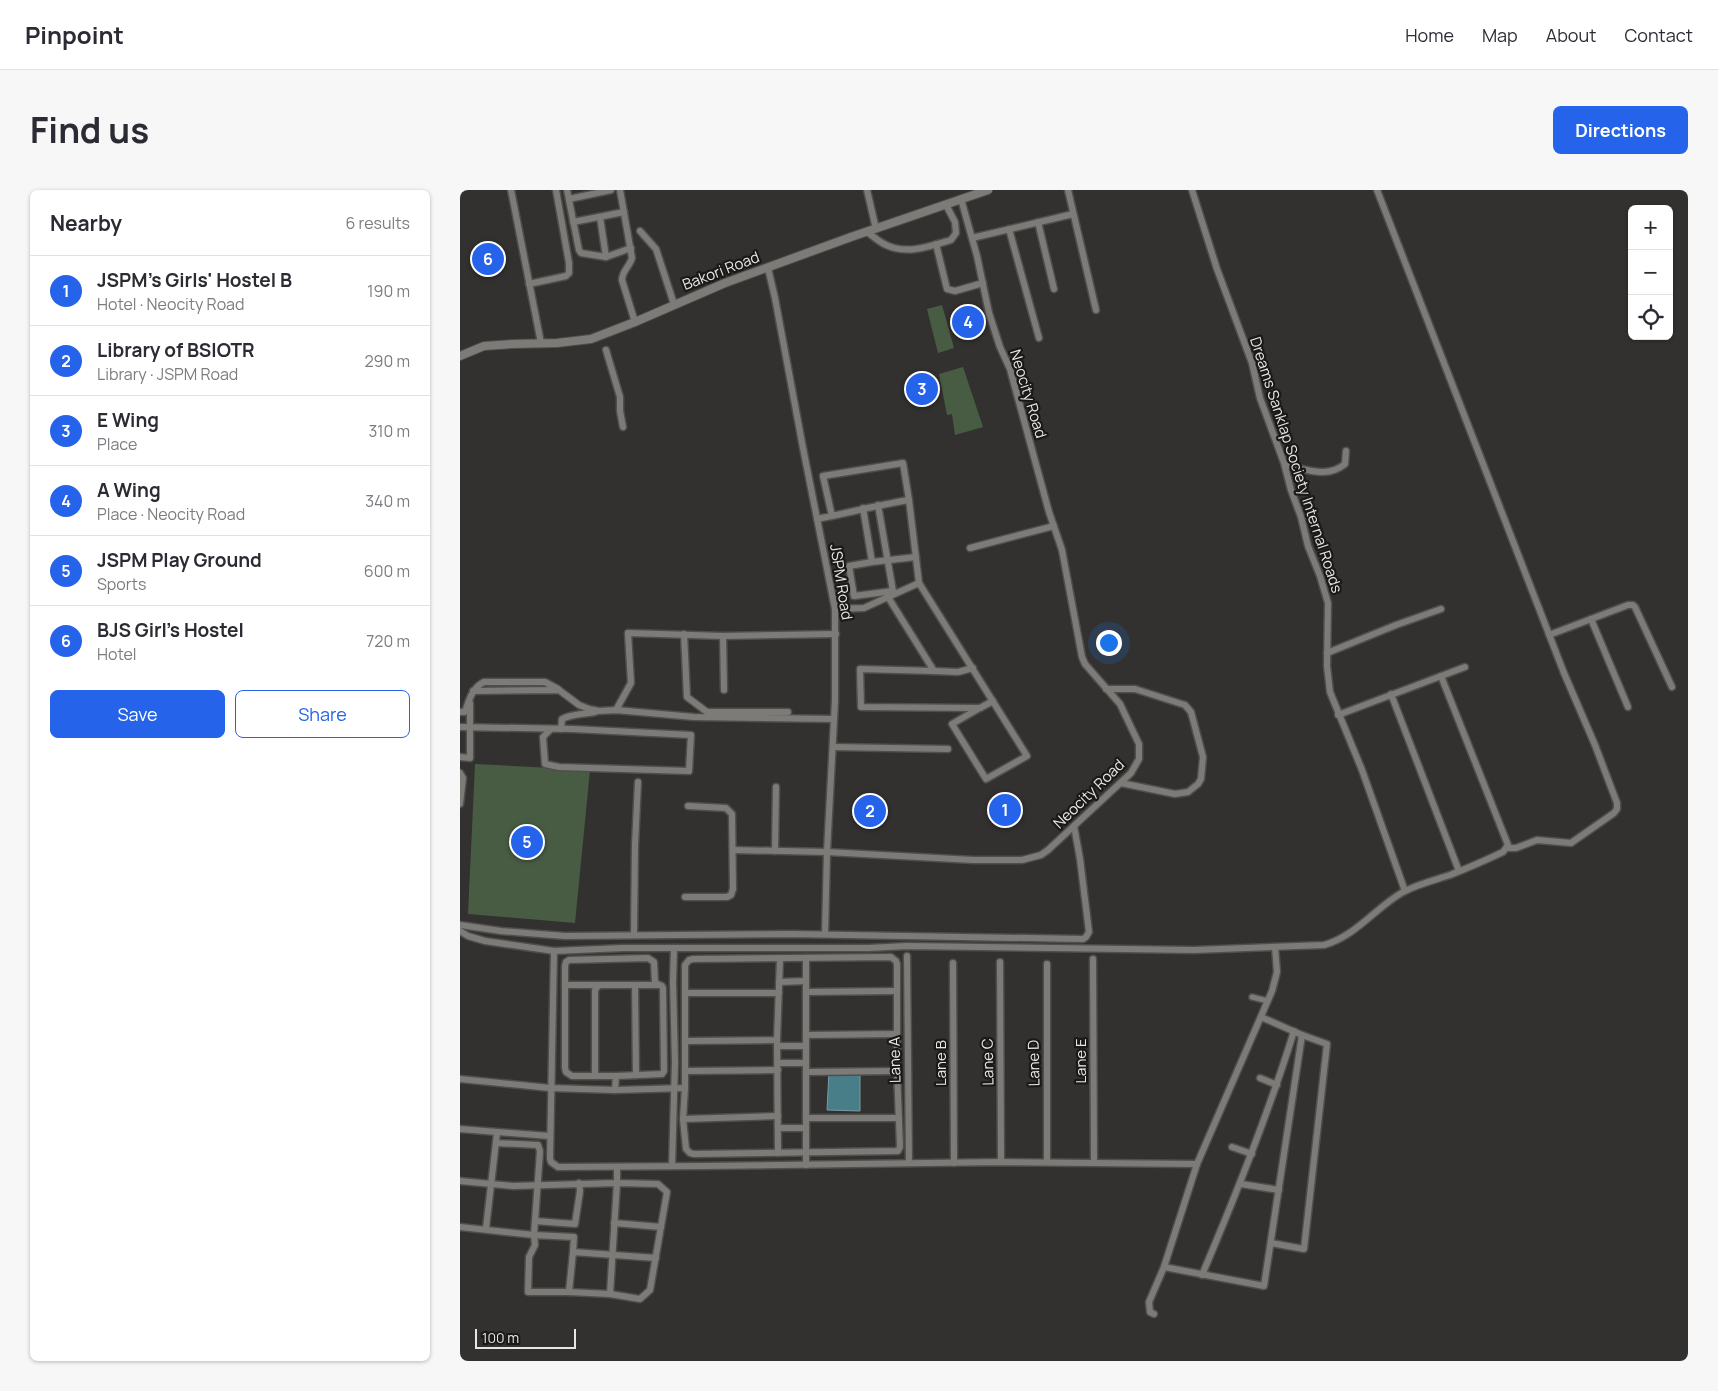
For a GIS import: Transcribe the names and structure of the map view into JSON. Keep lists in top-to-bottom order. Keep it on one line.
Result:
{"streets":{"street":["Bakori Road","Neocity Road","Dreams Sanklap Society Internal Roads","JSPM Road","Lane A","Lane E","Lane C","Lane B","Lane D"]},"crossings":[["Bakori Road","Neocity Road"],["Bakori Road","JSPM Road"],["Neocity Road","JSPM Road"]],"scale_bar":"100 m","page":{"header":"Pinpoint","nav":["Home","Map","About","Contact"],"title":"Find us","buttons":["Directions",["Save","Share"]],"heading":["Nearby","6 results"],"map_buttons":["+","−"],"pins":["6","4","3","1","2","5"],"list":[{"mark":"1","name":"JSPM's Girls' Hostel B","note":"Hotel · Neocity Road","value":"190 m"},{"mark":"2","name":"Library of BSIOTR","note":"Library · JSPM Road","value":"290 m"},{"mark":"3","name":"E Wing","note":"Place","value":"310 m"},{"mark":"4","name":"A Wing","note":"Place · Neocity Road","value":"340 m"},{"mark":"5","name":"JSPM Play Ground","note":"Sports","value":"600 m"},{"mark":"6","name":"BJS Girl's Hostel","note":"Hotel","value":"720 m"}],"scale":"100 m"}}
